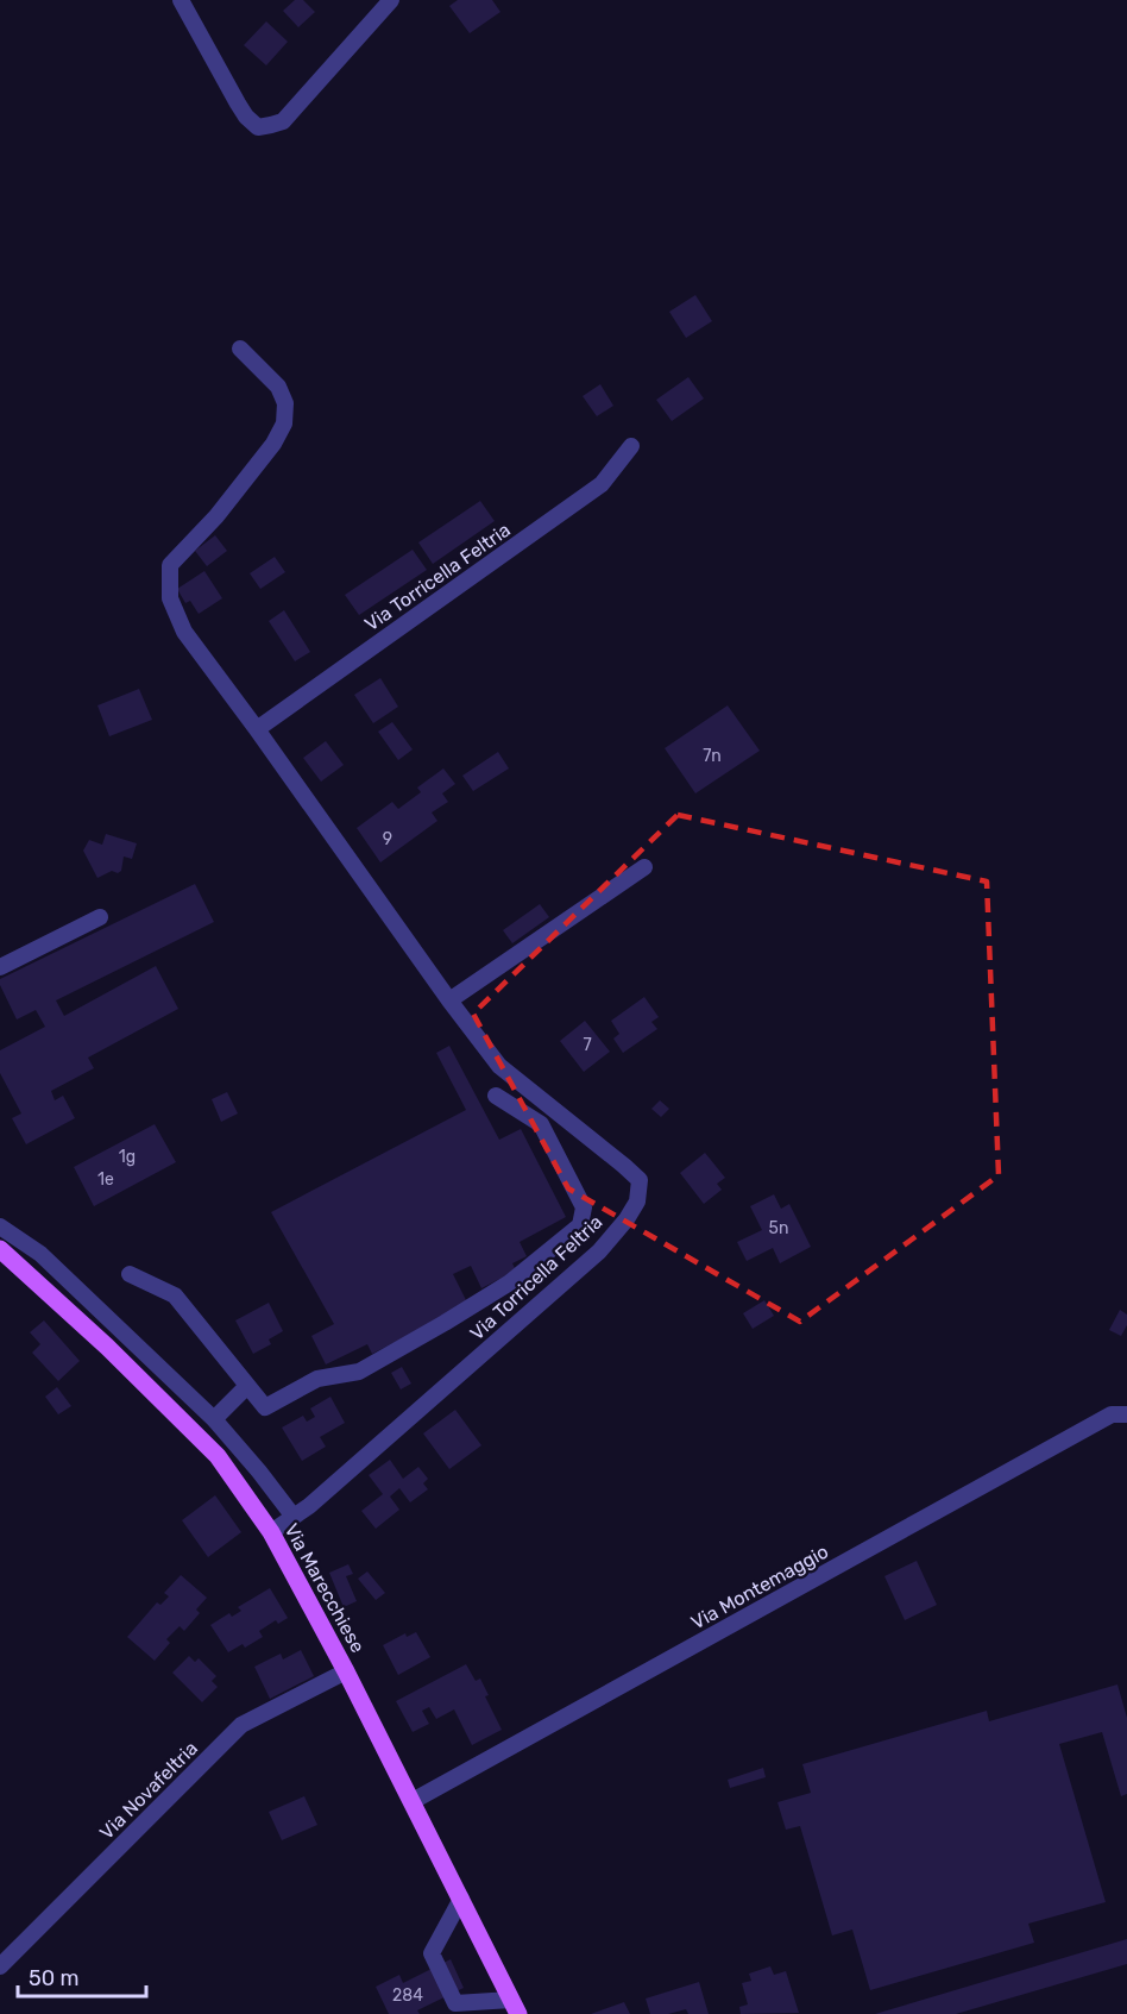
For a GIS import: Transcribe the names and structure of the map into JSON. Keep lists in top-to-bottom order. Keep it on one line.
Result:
{"streets":{"main road":["Via Marecchiese"],"street":["Via Torricella Feltria","Via Montemaggio","Via Novafeltria"]},"crossings":[["Via Torricella Feltria","Via Marecchiese"],["Via Montemaggio","Via Marecchiese"],["Via Marecchiese","Via Novafeltria"]],"house_numbers":["7n","9","7","1g","1e","5n","284"],"scale_bar":"50 m"}
